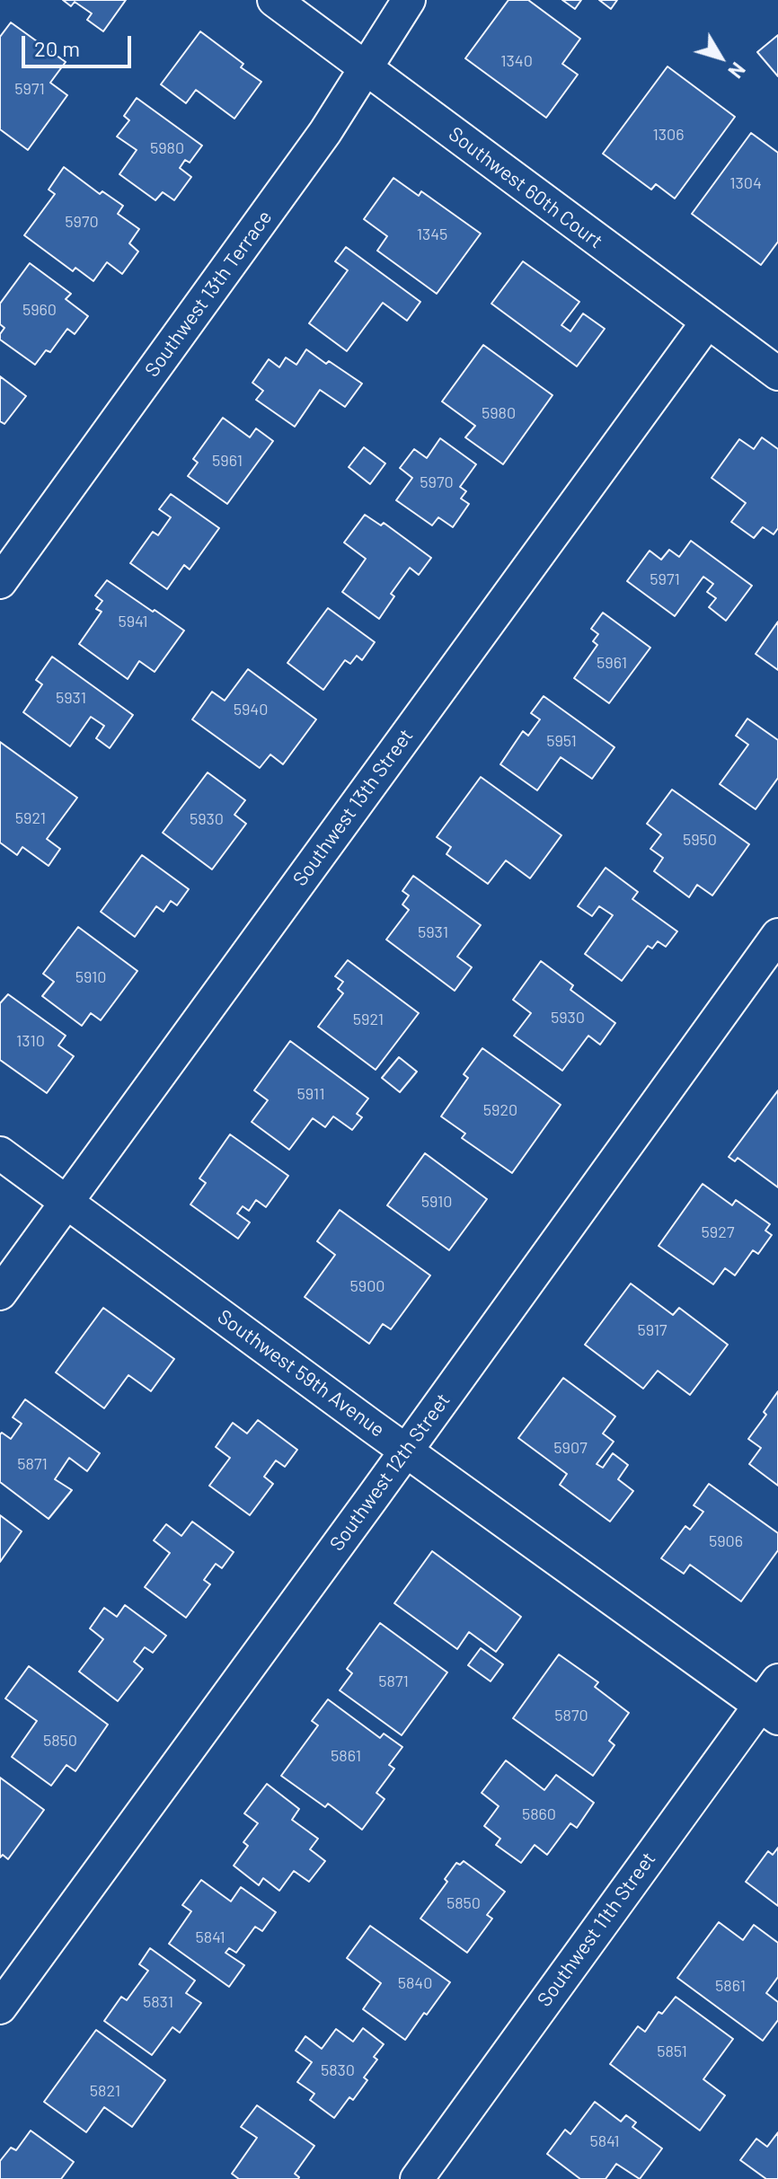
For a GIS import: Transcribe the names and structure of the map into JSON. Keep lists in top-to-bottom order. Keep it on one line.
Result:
{"streets":{"street":["Southwest 60th Court","Southwest 13th Terrace","Southwest 13th Street","Southwest 59th Avenue","Southwest 12th Street","Southwest 11th Street"]},"crossings":[["Southwest 60th Court","Southwest 13th Terrace"],["Southwest 60th Court","Southwest 13th Street"],["Southwest 13th Street","Southwest 59th Avenue"],["Southwest 59th Avenue","Southwest 12th Street"],["Southwest 59th Avenue","Southwest 11th Street"]],"house_numbers":["1340","5971","1306","5980","1304","5970","1345","5960","5980","5961","5970","5971","5941","5961","5931","5940","5951","5921","5930","5950","5931","5910","5930","5921","1310","5911","5920","5910","5927","5900","5917","5907","5871","5906","5871","5870","5850","5861","5860","5850","5841","5840","5861","5831","5851","5830","5821","5841"],"scale_bar":"20 m","north":"bottom right"}
